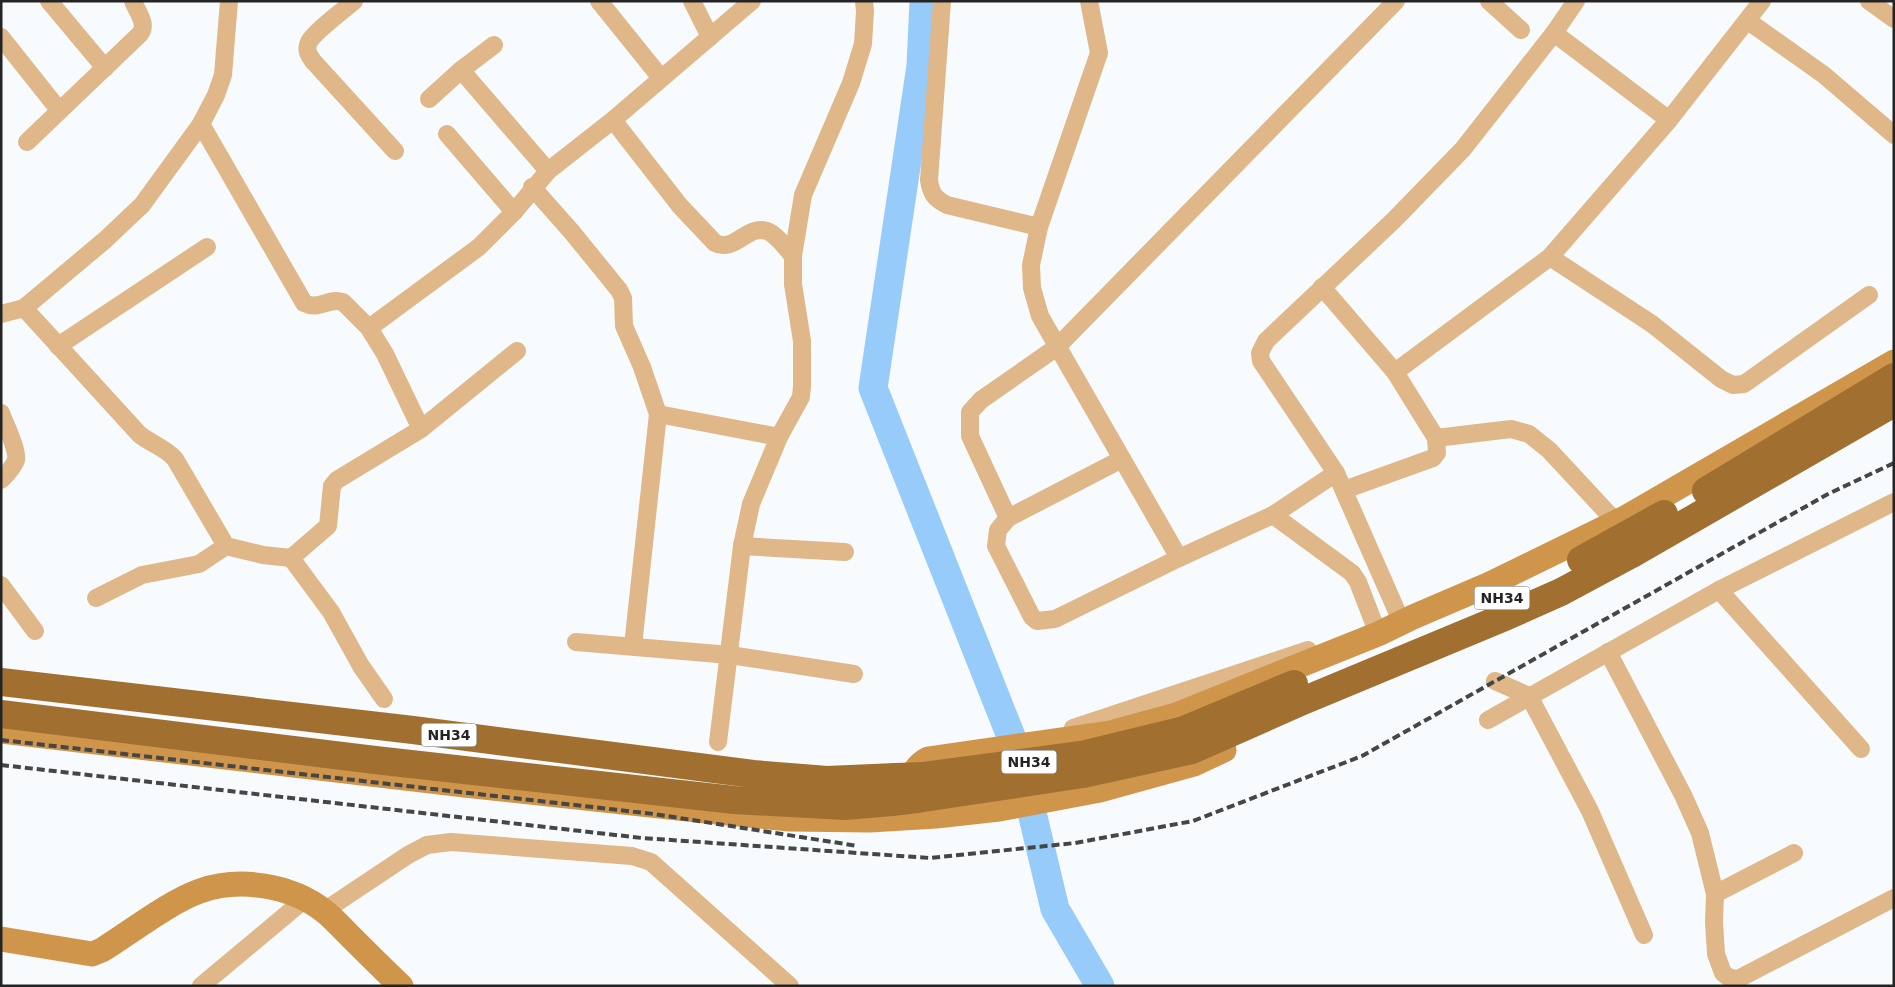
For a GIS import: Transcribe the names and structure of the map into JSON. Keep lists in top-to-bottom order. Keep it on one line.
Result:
{"streets":{"highway":["NH34"]}}
